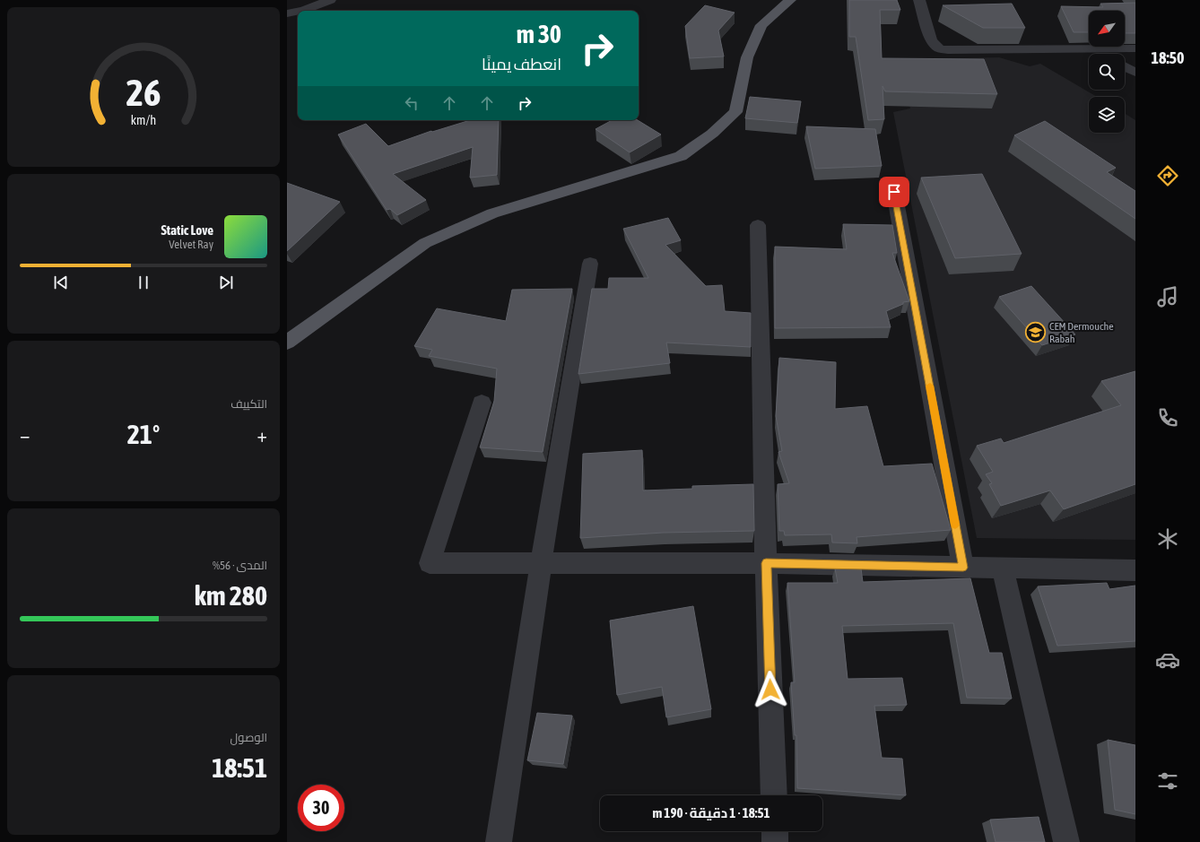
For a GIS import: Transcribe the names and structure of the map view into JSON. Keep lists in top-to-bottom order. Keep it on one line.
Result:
{"places":{"school or university":["CEM Dermouche Rabah"]},"north":"bottom left","page":{"tabs":"18:50","turn":["30 m","انعطف يمينًا"],"song":["Static Love","Velvet Ray"],"tile":["التكييف",["المدى · 56%","280 km"],["الوصول","18:51"]],"heat":["−","21°","+"],"limit":"30","trip":"18:51 · 1 دقيقة · 190 m","gauge":["26","km/h"]}}
